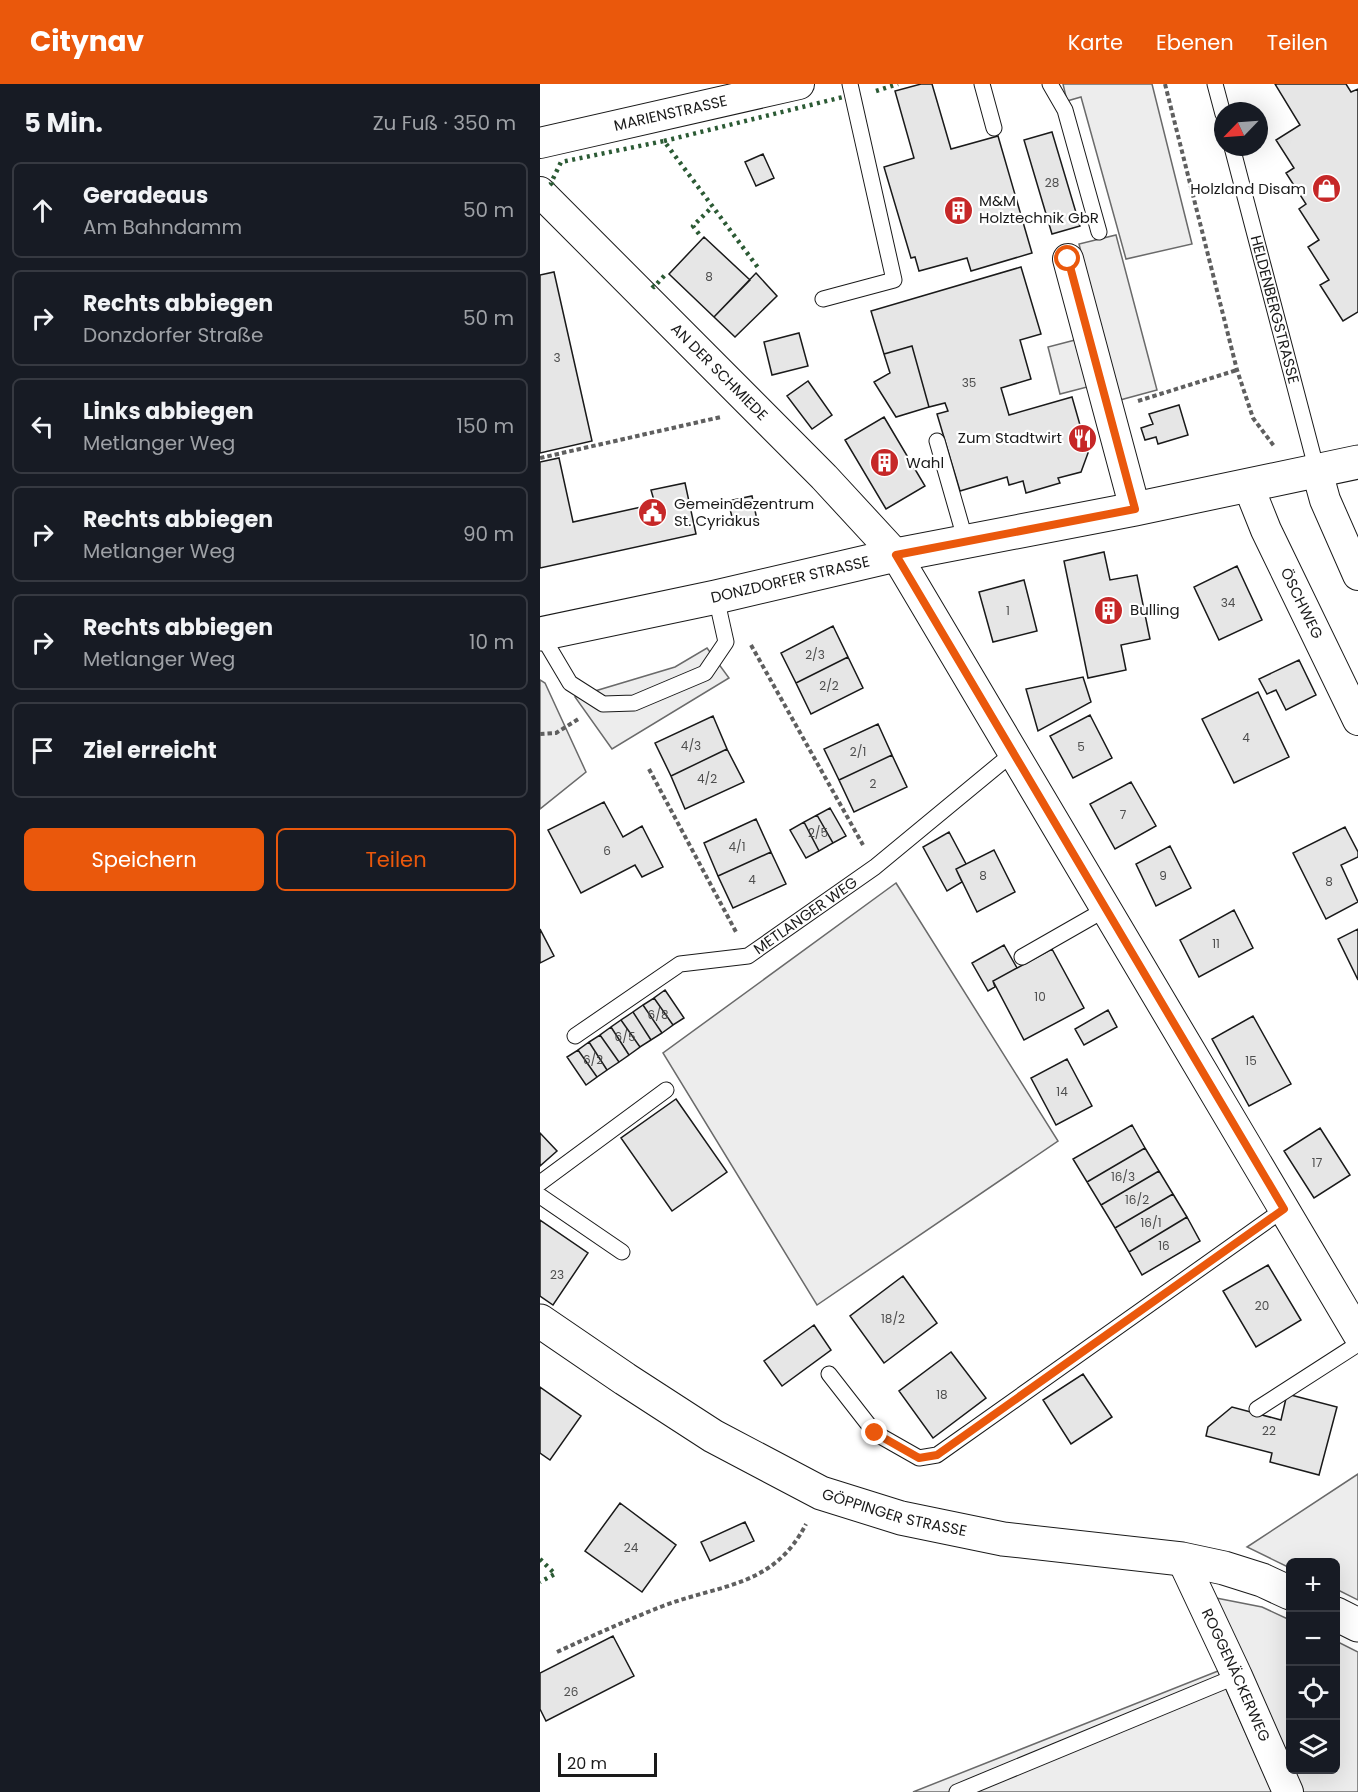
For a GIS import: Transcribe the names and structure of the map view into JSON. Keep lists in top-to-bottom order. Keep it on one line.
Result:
{"streets":{"main road":["DONZDORFER STRASSE","GÖPPINGER STRASSE"],"street":["MARIENSTRASSE","AN DER SCHMIEDE","ÖSCHWEG","ROGGENÄCKERWEG"],"lane":["HELDENBERGSTRASSE","METLANGER WEG"]},"crossings":[["HELDENBERGSTRASSE","DONZDORFER STRASSE"],["AN DER SCHMIEDE","DONZDORFER STRASSE"],["DONZDORFER STRASSE","ÖSCHWEG"],["GÖPPINGER STRASSE","ROGGENÄCKERWEG"]],"places":{"shop":["Holzland Disam"],"building":["M&M Holztechnik GbR","Wahl","Bulling"],"restaurant":["Zum Stadtwirt"],"public building":["Gemeindezentrum St. Cyriakus"]},"house_numbers":["28","8","3","35","34","1","2/3","2/2","4","4/3","5","2/1","4/2","2","7","2/5","4/1","6","8","9","4","8","11","10","6/8","6/5","6/2","15","14","17","16/3","16/2","16/1","16","23","20","18/2","18","22","24","26"],"scale_bar":"20 m","north":"bottom left","page":{"header":"Citynav","nav":["Karte","Ebenen","Teilen"],"heading":["5 Min.","Zu Fuß · 350 m"],"list":[["Geradeaus","Am Bahndamm","50 m"],["Rechts abbiegen","Donzdorfer Straße","50 m"],["Links abbiegen","Metlanger Weg","150 m"],["Rechts abbiegen","Metlanger Weg","90 m"],["Rechts abbiegen","Metlanger Weg","10 m"],"Ziel erreicht"],"buttons":["Speichern","Teilen"],"map_buttons":["+","−"],"scale":"20 m"}}
